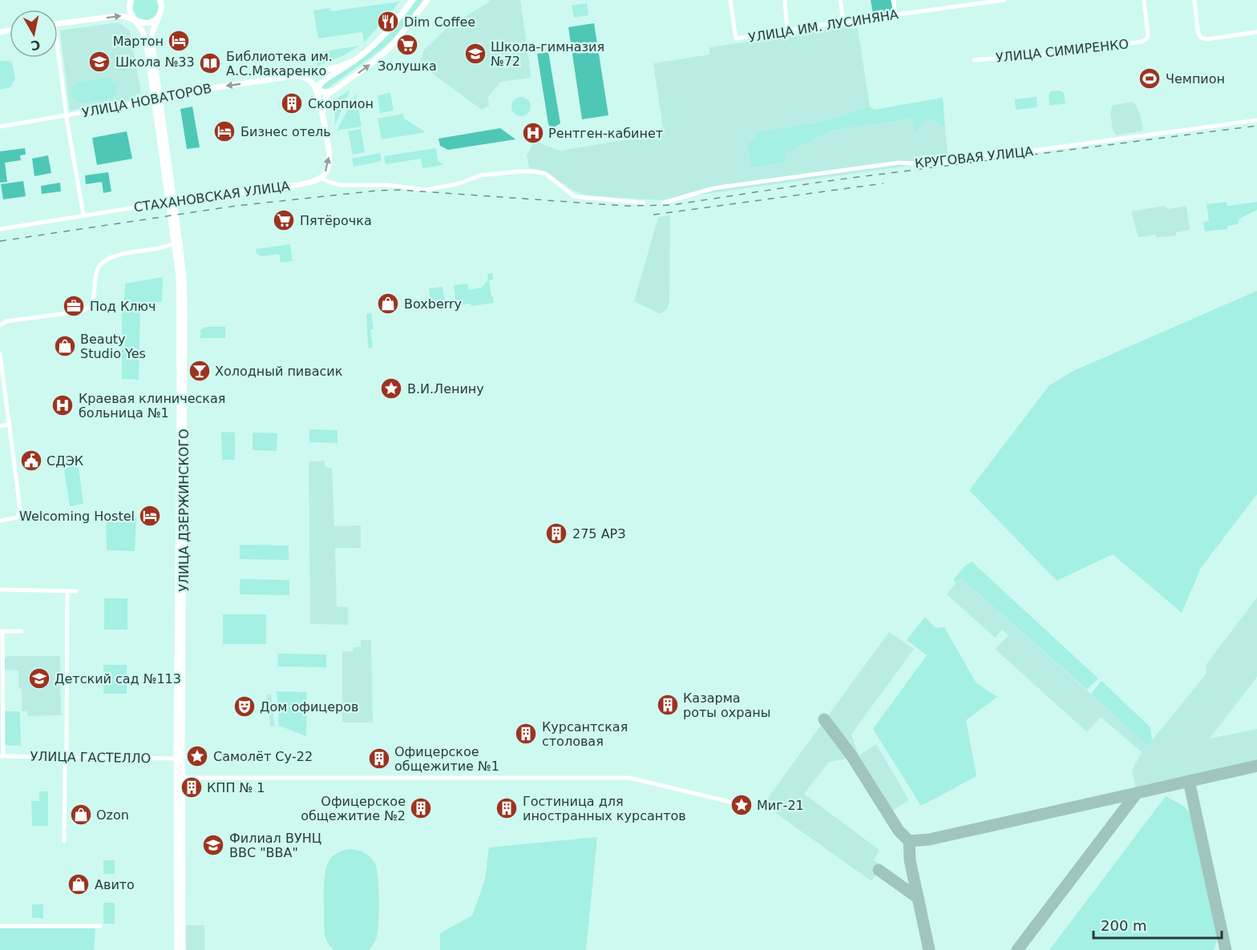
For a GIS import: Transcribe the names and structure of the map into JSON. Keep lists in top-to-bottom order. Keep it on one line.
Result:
{"streets":{"main road":["УЛИЦА НОВАТОРОВ","СТАХАНОВСКАЯ УЛИЦА","УЛИЦА ДЗЕРЖИНСКОГО"],"street":["УЛИЦА ИМ. ЛУСИНЯНА","УЛИЦА СИМИРЕНКО","КРУГОВАЯ УЛИЦА","УЛИЦА ГАСТЕЛЛО"]},"crossings":[["УЛИЦА НОВАТОРОВ","УЛИЦА ДЗЕРЖИНСКОГО"],["СТАХАНОВСКАЯ УЛИЦА","УЛИЦА ДЗЕРЖИНСКОГО"],["УЛИЦА ДЗЕРЖИНСКОГО","УЛИЦА ГАСТЕЛЛО"]],"one_way":["УЛИЦА НОВАТОРОВ"],"places":{"restaurant":["Dim Coffee"],"hotel":["Мартон","Бизнес отель","Welcoming Hostel"],"supermarket":["Золушка","Пятёрочка"],"school or university":["Школа-гимназия №72","Школа №33","Детский сад №113","Филиал ВУНЦ ВВС \"ВВА\""],"library":["Библиотека им. А.С.Макаренко"],"sports":["Чемпион"],"building":["Скорпион","275 АРЗ","Казарма роты охраны","Курсантская столовая","Офицерское общежитие №1","КПП № 1","Офицерское общежитие №2","Гостиница для иностранных курсантов"],"hospital":["Рентген-кабинет","Краевая клиническая больница №1"],"shop":["Boxberry","Beauty Studio Yes","Ozon","Авито"],"office":["Под Ключ"],"bar":["Холодный пивасик"],"place":["В.И.Ленину","Самолёт Су-22","Миг-21"],"public building":["СДЭК"],"theatre":["Дом офицеров"]},"scale_bar":"200 m","north":"bottom"}
